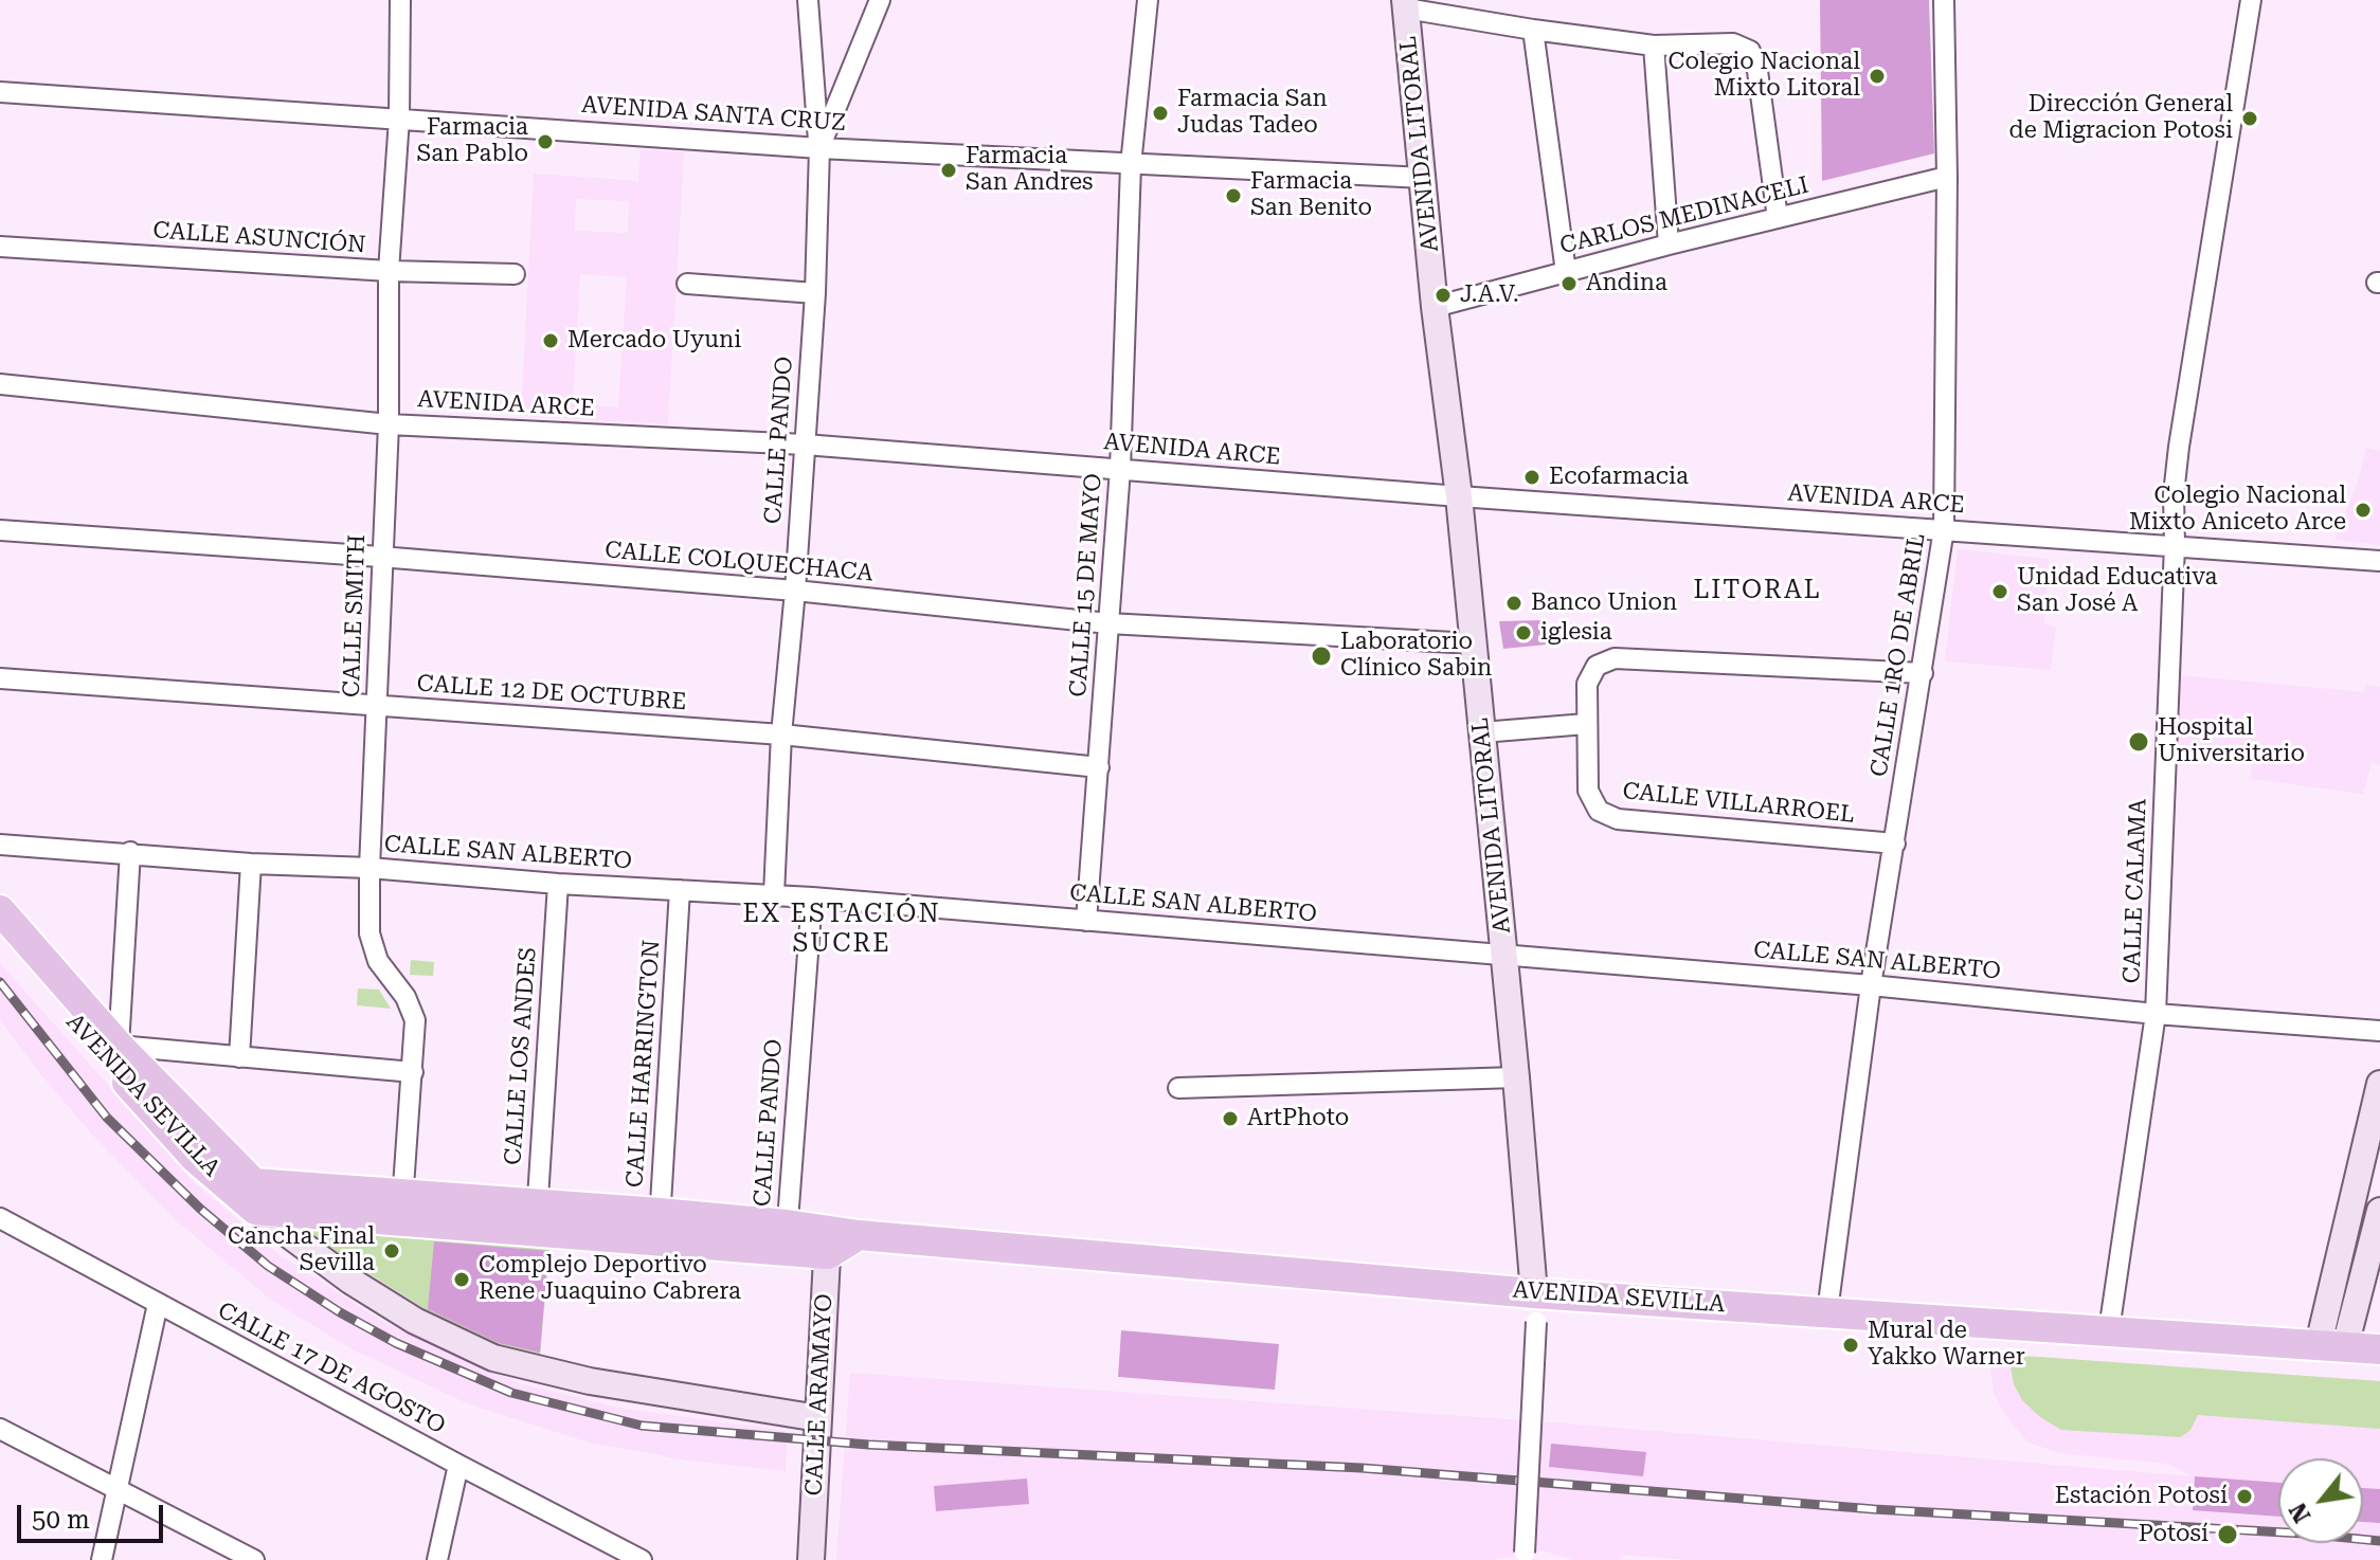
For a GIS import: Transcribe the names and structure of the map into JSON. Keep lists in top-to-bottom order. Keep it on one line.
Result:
{"streets":{"main road":["AVENIDA LITORAL","AVENIDA SEVILLA","CALLE ARAMAYO"],"street":["AVENIDA SANTA CRUZ","CARLOS MEDINACELI","CALLE ASUNCIÓN","AVENIDA ARCE","CALLE PANDO","CALLE COLQUECHACA","CALLE 15 DE MAYO","CALLE SMITH","CALLE 1RO DE ABRIL","CALLE 12 DE OCTUBRE","CALLE VILLARROEL","CALLE SAN ALBERTO","CALLE CALAMA","CALLE LOS ANDES","CALLE HARRINGTON","CALLE 17 DE AGOSTO"]},"crossings":[["AVENIDA SANTA CRUZ","AVENIDA LITORAL"],["AVENIDA SANTA CRUZ","CALLE PANDO"],["AVENIDA SANTA CRUZ","CALLE 15 DE MAYO"],["AVENIDA SANTA CRUZ","CALLE SMITH"],["AVENIDA LITORAL","CARLOS MEDINACELI"],["AVENIDA LITORAL","AVENIDA ARCE"],["AVENIDA LITORAL","CALLE COLQUECHACA"],["AVENIDA LITORAL","CALLE SAN ALBERTO"],["AVENIDA LITORAL","AVENIDA SEVILLA"],["CARLOS MEDINACELI","CALLE 1RO DE ABRIL"],["CALLE ASUNCIÓN","CALLE SMITH"],["AVENIDA ARCE","CALLE PANDO"],["AVENIDA ARCE","CALLE 15 DE MAYO"],["AVENIDA ARCE","CALLE SMITH"],["AVENIDA ARCE","CALLE 1RO DE ABRIL"],["AVENIDA ARCE","CALLE CALAMA"],["CALLE PANDO","CALLE COLQUECHACA"],["CALLE PANDO","CALLE 12 DE OCTUBRE"],["CALLE PANDO","CALLE SAN ALBERTO"],["CALLE PANDO","AVENIDA SEVILLA"],["CALLE COLQUECHACA","CALLE 15 DE MAYO"],["CALLE COLQUECHACA","CALLE SMITH"],["CALLE 15 DE MAYO","CALLE 12 DE OCTUBRE"],["CALLE 15 DE MAYO","CALLE SAN ALBERTO"],["CALLE SMITH","CALLE 12 DE OCTUBRE"],["CALLE SMITH","CALLE SAN ALBERTO"],["CALLE SMITH","AVENIDA SEVILLA"],["CALLE 1RO DE ABRIL","CALLE VILLARROEL"],["CALLE 1RO DE ABRIL","CALLE SAN ALBERTO"],["CALLE 1RO DE ABRIL","AVENIDA SEVILLA"],["CALLE SAN ALBERTO","CALLE CALAMA"],["CALLE SAN ALBERTO","CALLE LOS ANDES"],["CALLE SAN ALBERTO","CALLE HARRINGTON"],["CALLE CALAMA","AVENIDA SEVILLA"],["CALLE LOS ANDES","AVENIDA SEVILLA"],["CALLE HARRINGTON","AVENIDA SEVILLA"],["AVENIDA SEVILLA","CALLE ARAMAYO"]],"districts":["LITORAL","EX ESTACIÓN SUCRE"],"places":["Colegio Nacional Mixto Litoral","Farmacia San Judas Tadeo","Dirección General de Migracion Potosi","Farmacia San Pablo","Farmacia San Andres","Farmacia San Benito","Andina","J.A.V.","Mercado Uyuni","Ecofarmacia","Colegio Nacional Mixto Aniceto Arce","Unidad Educativa San José A","Banco Union","iglesia","Laboratorio Clínico Sabin","Hospital Universitario","ArtPhoto","Cancha Final Sevilla","Complejo Deportivo Rene Juaquino Cabrera","Mural de Yakko Warner","Estación Potosí","Potosí"],"scale_bar":"50 m","north":"bottom left"}
